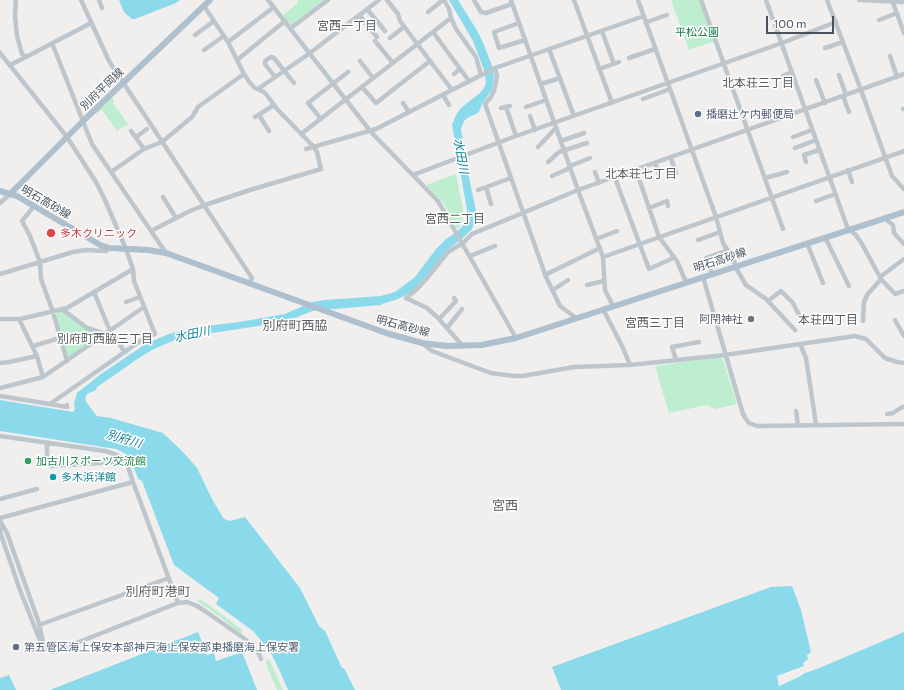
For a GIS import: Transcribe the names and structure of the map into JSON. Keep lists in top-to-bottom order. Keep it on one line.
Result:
{"streets":{"main road":["別府平岡線","明石高砂線"]},"crossings":[["別府平岡線","明石高砂線"]],"districts":["宮西一丁目","北本荘三丁目","北本荘七丁目","宮西二丁目","本荘四丁目","宮西三丁目","別府町西脇","別府町西脇三丁目","宮西","別府町港町"],"water":["水田川","別府川"],"parks":["平松公園"],"places":["播磨辻ケ内郵便局","多木クリニック","阿閇神社","加古川スポーツ交流館","多木浜洋館","第五管区海上保安本部神戸海上保安部東播磨海上保安署"],"scale_bar":"100 m"}
